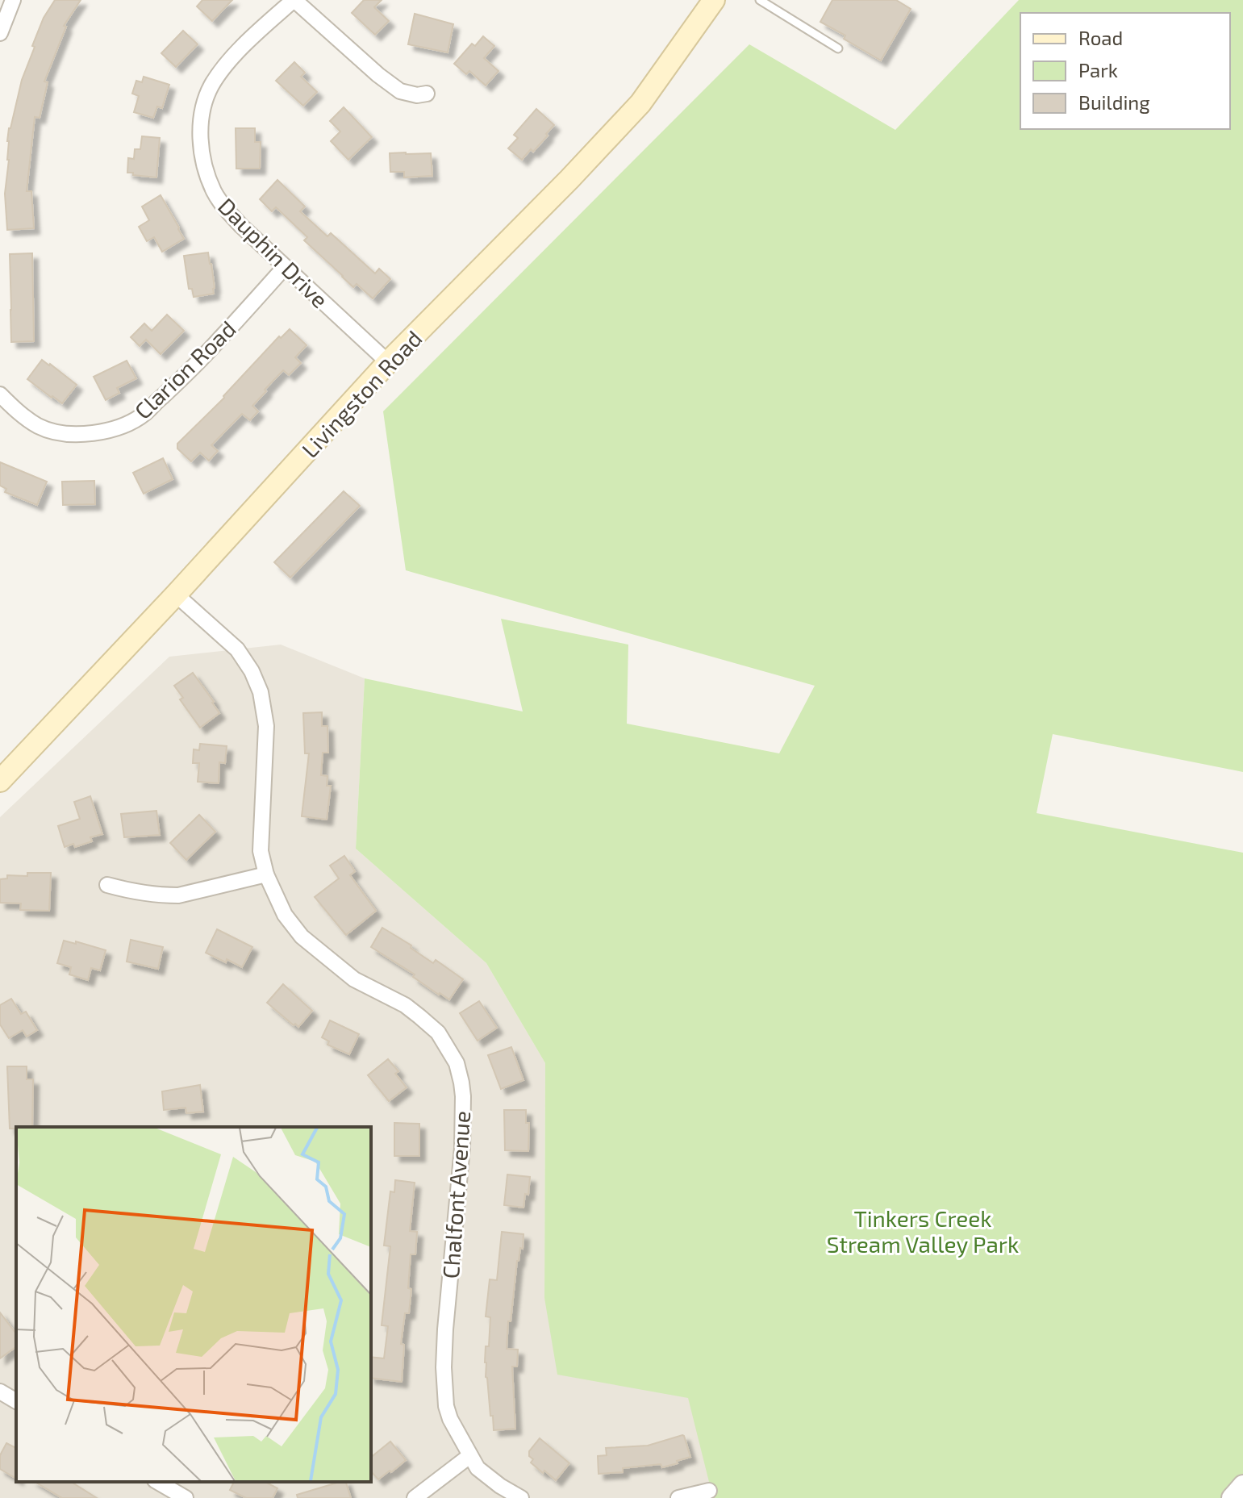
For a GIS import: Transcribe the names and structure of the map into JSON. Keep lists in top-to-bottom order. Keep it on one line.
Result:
{"streets":{"main road":["Livingston Road"],"street":["Dauphin Drive","Clarion Road","Chalfont Avenue"]},"crossings":[["Dauphin Drive","Clarion Road"],["Dauphin Drive","Livingston Road"],["Livingston Road","Chalfont Avenue"]],"parks":["Tinkers Creek Stream Valley Park"],"legend":["Road","Park","Building"]}
